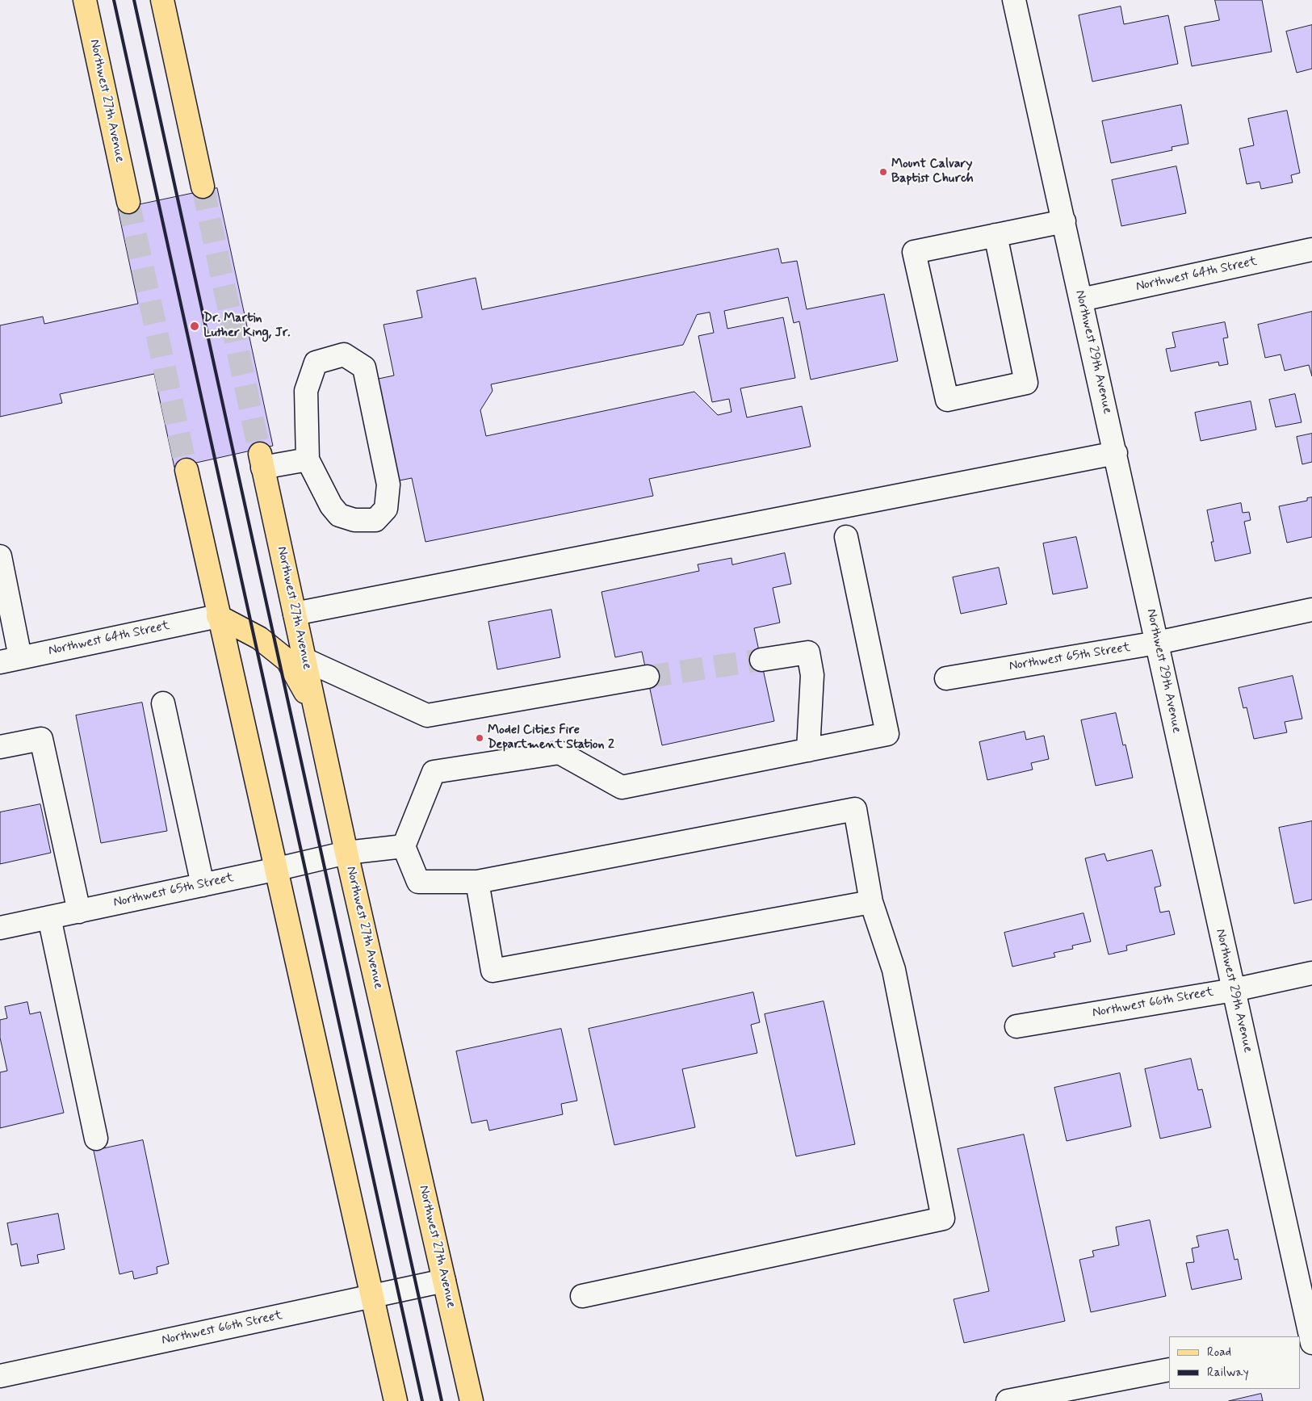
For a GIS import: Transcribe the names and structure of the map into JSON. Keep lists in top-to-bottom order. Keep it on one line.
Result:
{"streets":{"main road":["Northwest 27th Avenue"],"street":["Northwest 64th Street","Northwest 29th Avenue","Northwest 65th Street","Northwest 66th Street"]},"crossings":[["Northwest 27th Avenue","Northwest 65th Street"],["Northwest 27th Avenue","Northwest 66th Street"],["Northwest 64th Street","Northwest 29th Avenue"],["Northwest 29th Avenue","Northwest 65th Street"],["Northwest 29th Avenue","Northwest 66th Street"]],"places":["Mount Calvary Baptist Church","Dr. Martin Luther King, Jr.","Model Cities Fire Department Station 2"],"legend":["Road","Railway"]}
